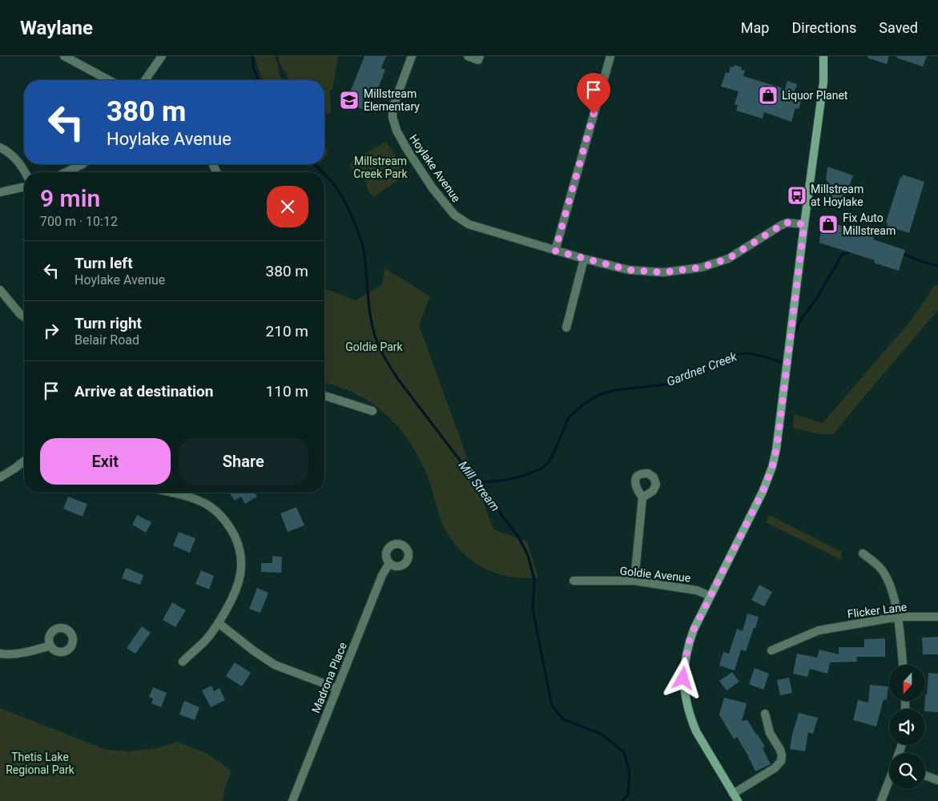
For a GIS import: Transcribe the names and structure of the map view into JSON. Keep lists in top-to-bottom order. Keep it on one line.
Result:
{"streets":{"street":["Hoylake Avenue","Goldie Avenue","Flicker Lane","Madrona Place"]},"water":["Gardner Creek","Mill Stream"],"parks":["Millstream Creek Park","Goldie Park","Thetis Lake Regional Park"],"places":{"shop":["Liquor Planet","Fix Auto Millstream"],"school or university":["Millstream Elementary"],"bus stop":["Millstream at Hoylake"]},"north":"bottom","page":{"header":"Waylane","nav":["Map","Directions","Saved"],"turn":["380 m","Hoylake Avenue"],"heading":["9 min","700 m · 10:12"],"list":[{"name":"Turn left","note":"Hoylake Avenue","value":"380 m"},{"name":"Turn right","note":"Belair Road","value":"210 m"},{"name":"Arrive at destination","value":"110 m"}],"buttons":["Exit","Share"]}}
